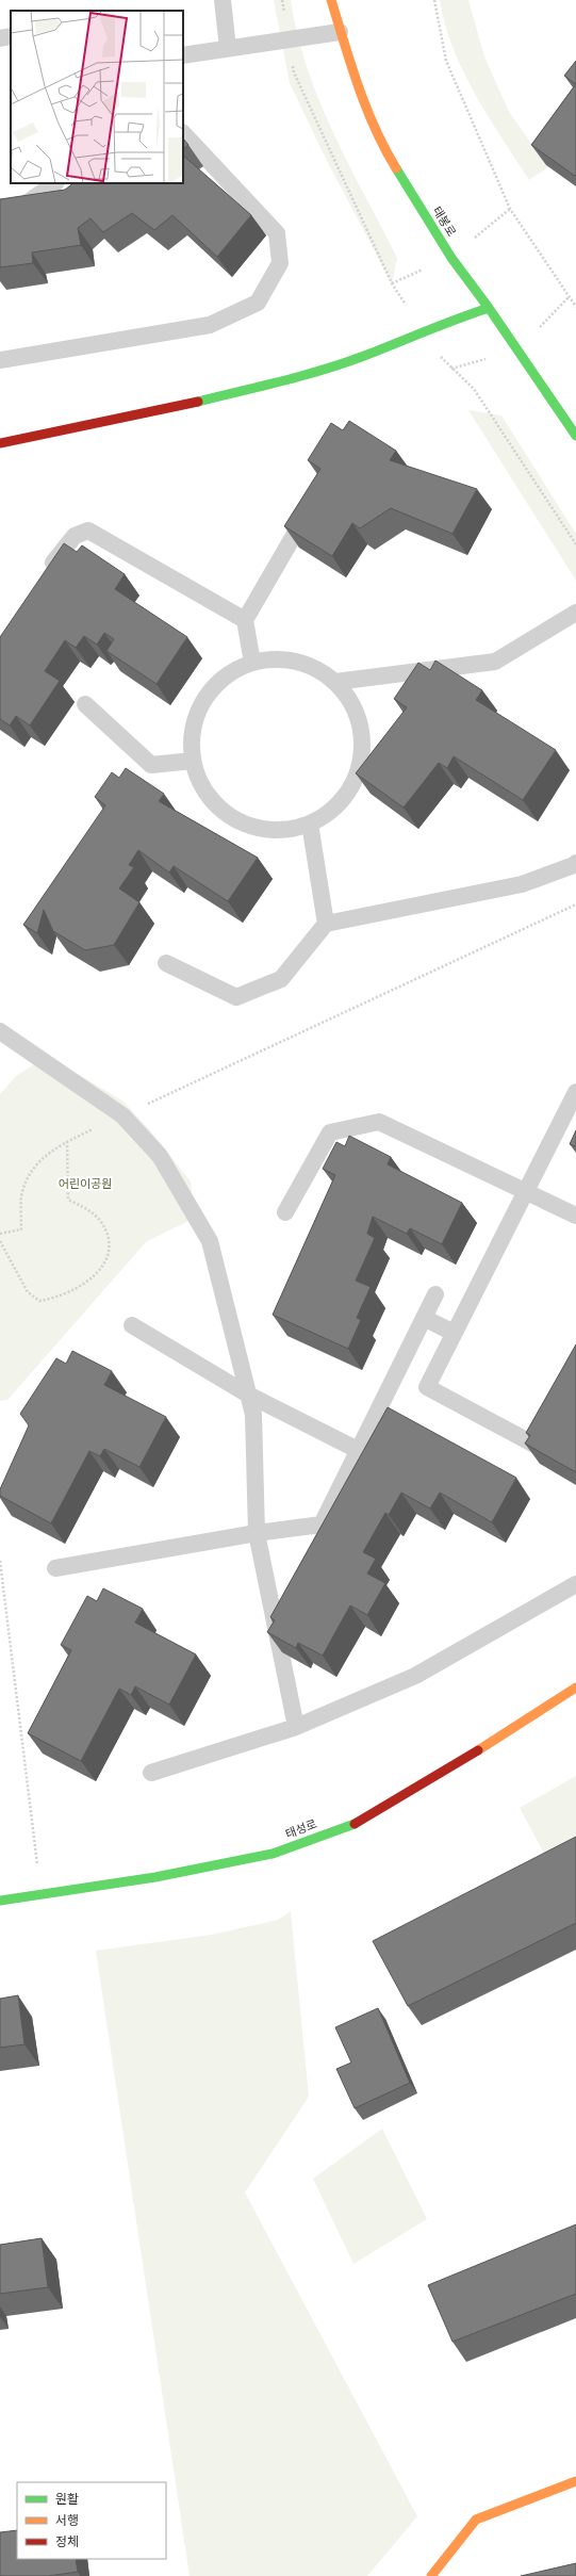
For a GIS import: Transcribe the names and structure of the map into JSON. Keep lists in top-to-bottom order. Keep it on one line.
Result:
{"streets":{"street":["태봉로","태성로"]},"parks":["어린이공원"],"legend":["원활","서행","정체"]}
